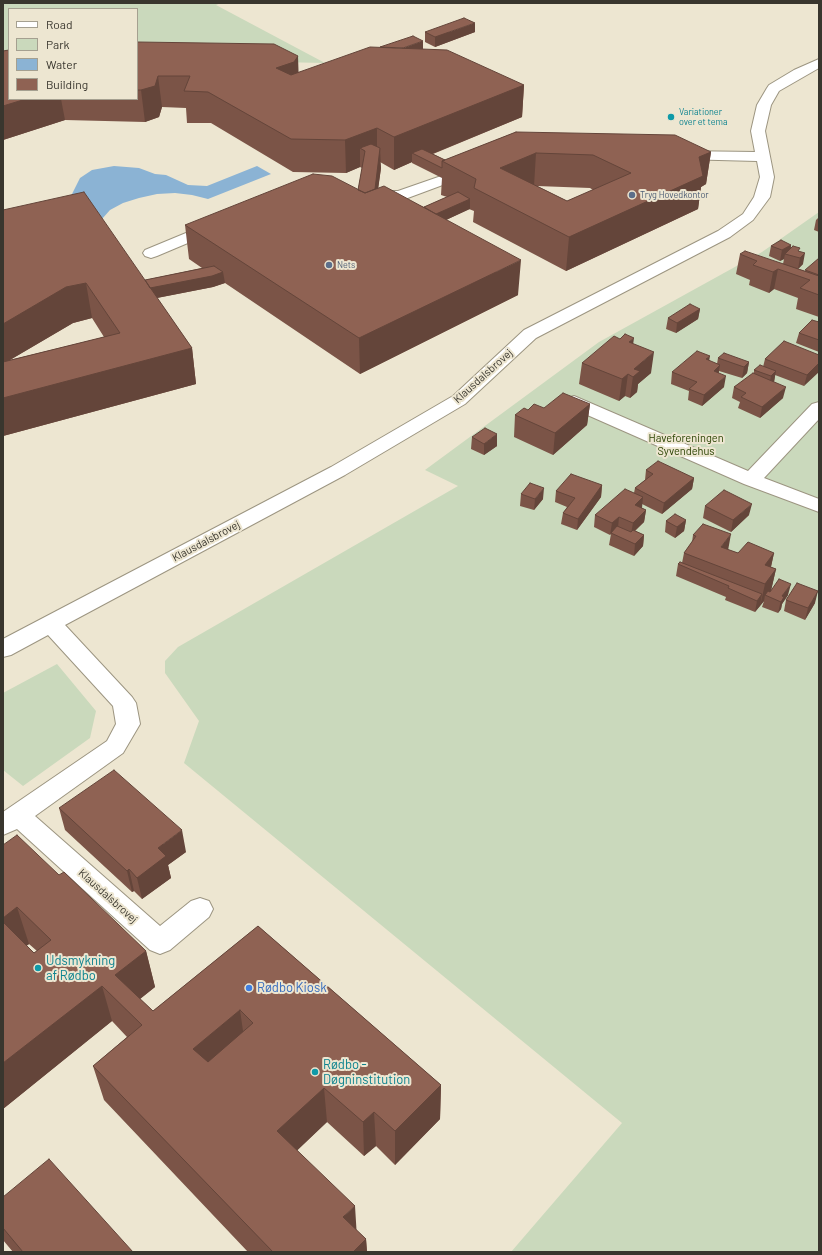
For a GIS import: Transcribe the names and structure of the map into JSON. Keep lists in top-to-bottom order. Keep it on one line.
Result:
{"streets":{"street":["Klausdalsbrovej"]},"parks":["Haveforeningen Syvendehus"],"places":["Variationer over et tema","Tryg Hovedkontor","Nets","Udsmykning af Rødbo","Rødbo Kiosk","Rødbo - Døgninstitution"],"legend":["Road","Park","Water","Building"]}
